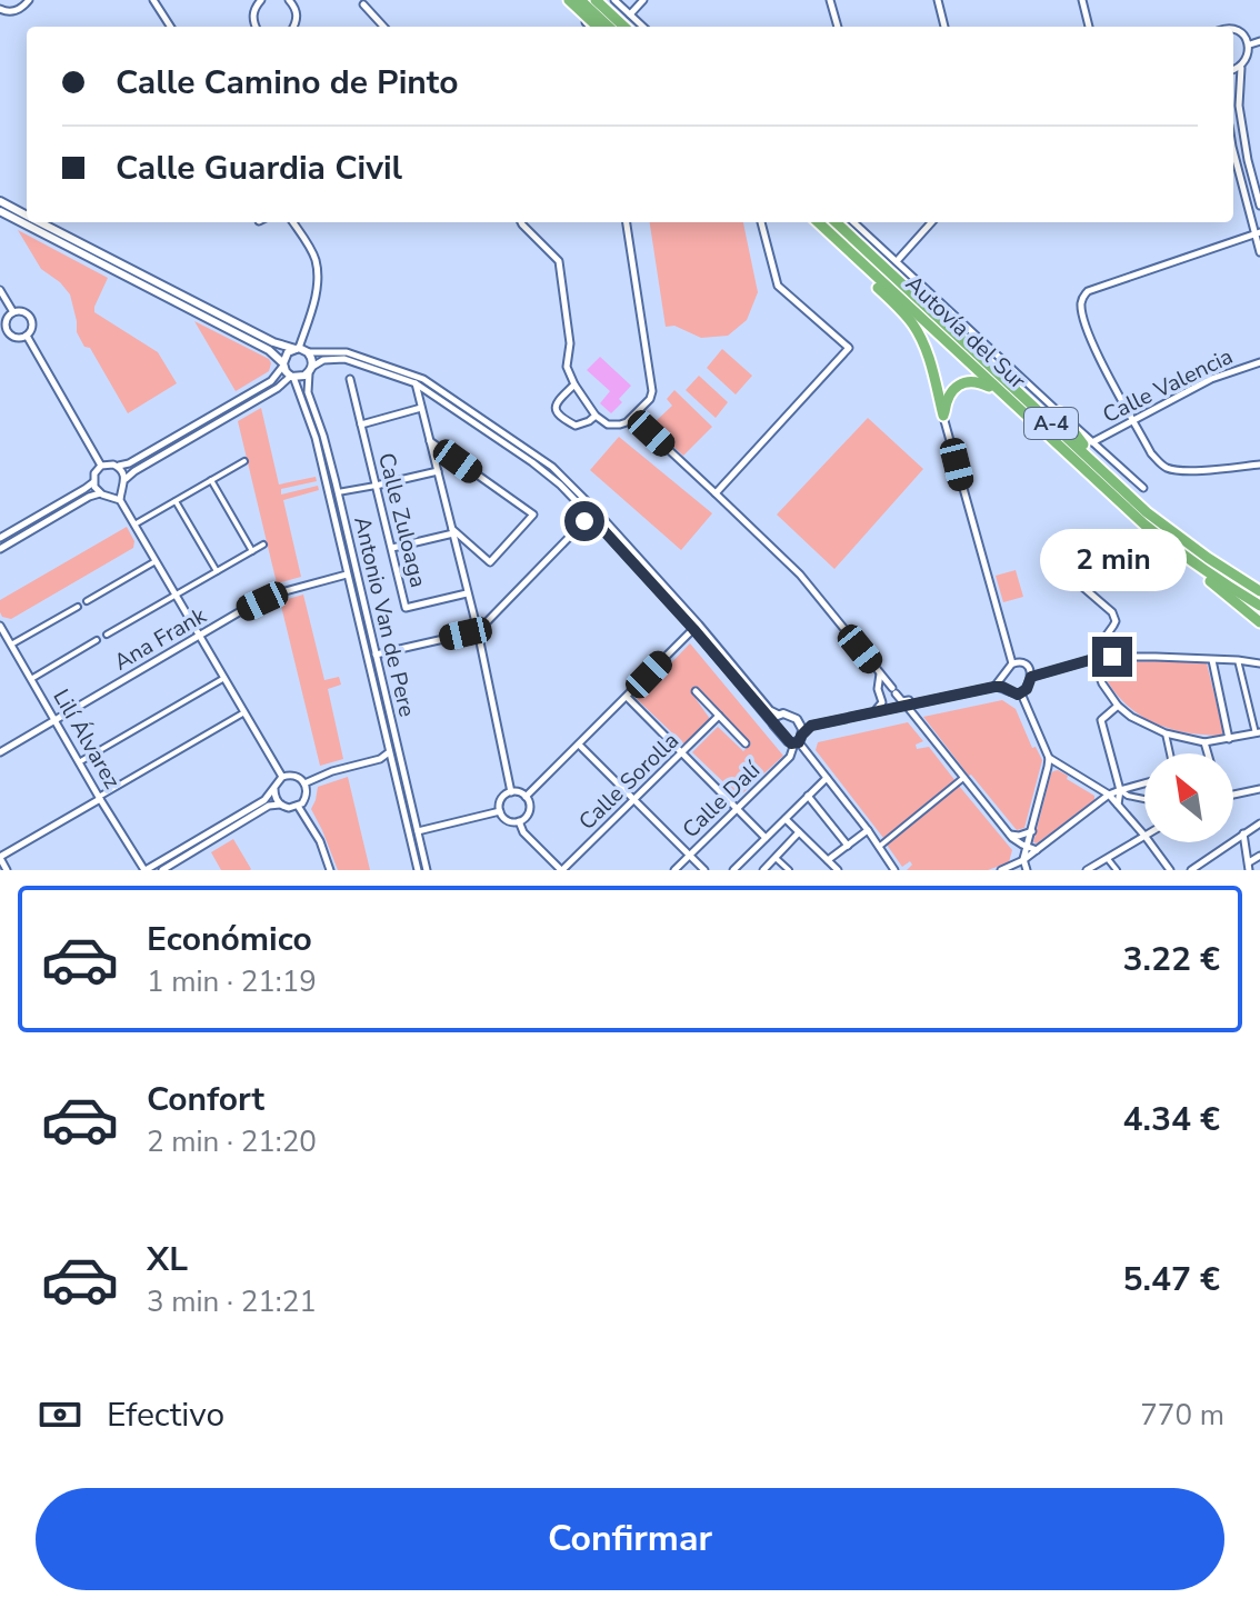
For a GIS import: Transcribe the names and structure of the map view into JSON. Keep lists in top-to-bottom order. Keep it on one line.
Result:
{"streets":{"highway":["Autovía del Sur","A-4"],"street":["Calle Valencia","Calle Zuloaga","Antonio Van de Pere","Ana Frank","Lilí Álvarez","Calle Sorolla","Calle Dalí"]},"crossings":[["Antonio Van de Pere","Ana Frank"],["Ana Frank","Lilí Álvarez"]],"north":"top left","page":{"banner":["Calle Camino de Pinto","Calle Guardia Civil"],"bubble":"2 min","list":[{"name":"Económico","note":"1 min · 21:19","value":"3.22 €"},{"name":"Confort","note":"2 min · 21:20","value":"4.34 €"},{"name":"XL","note":"3 min · 21:21","value":"5.47 €"}],"pay":["Efectivo","770 m"],"buttons":"Confirmar"}}
